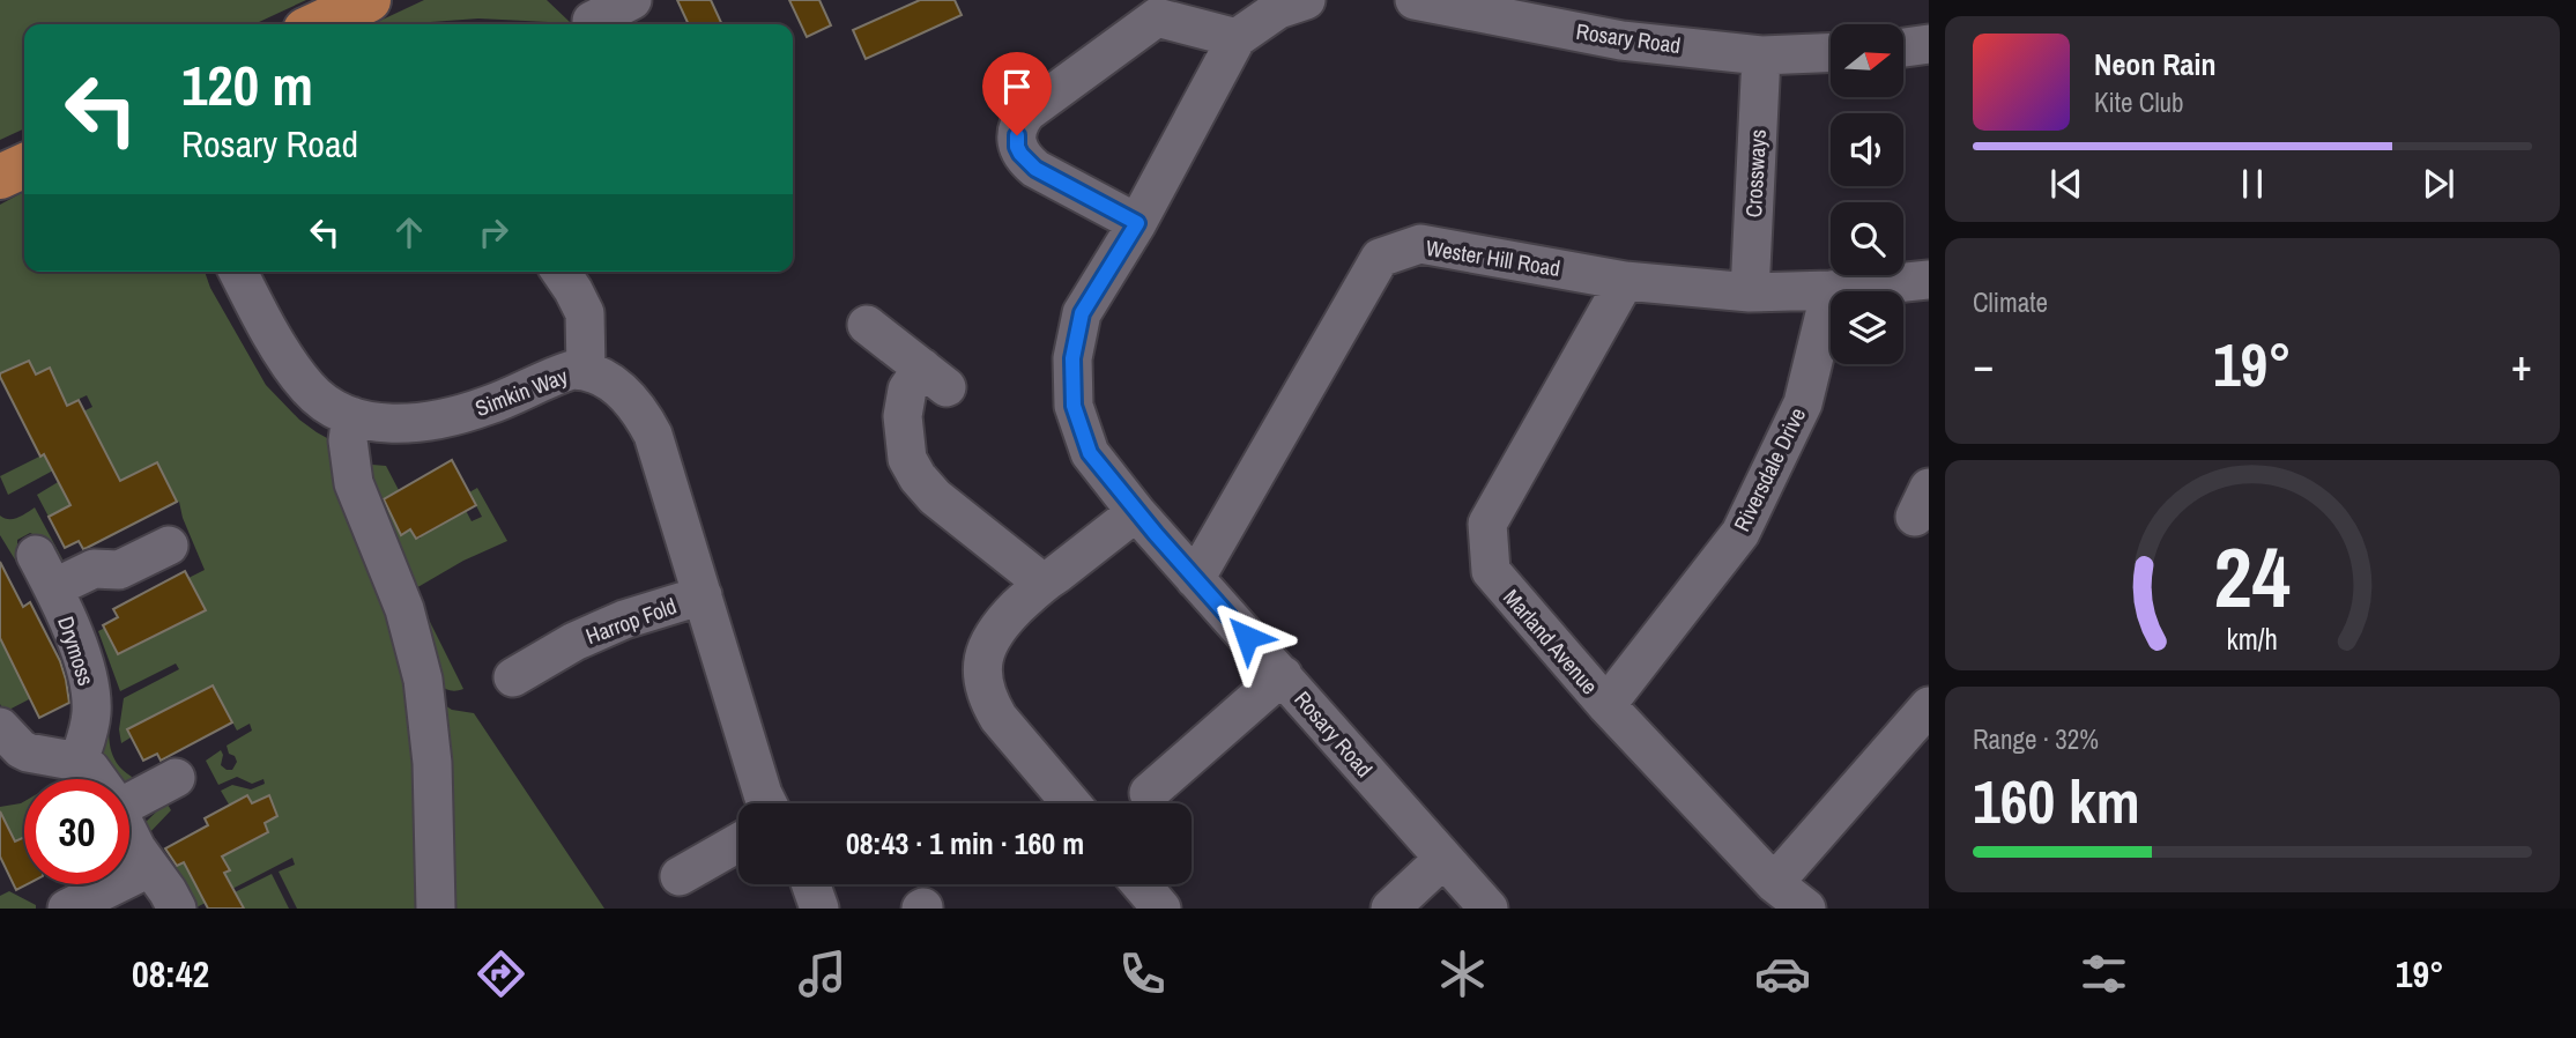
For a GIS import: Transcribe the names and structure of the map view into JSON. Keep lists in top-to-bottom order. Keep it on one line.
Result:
{"streets":{"street":["Rosary Road","Crossways","Wester Hill Road","Simkin Way","Riversdale Drive","Harrop Fold","Marland Avenue","Drymoss"]},"crossings":[["Rosary Road","Crossways"],["Rosary Road","Wester Hill Road"],["Crossways","Wester Hill Road"],["Wester Hill Road","Riversdale Drive"],["Wester Hill Road","Marland Avenue"],["Simkin Way","Harrop Fold"],["Riversdale Drive","Marland Avenue"]],"north":"right","page":{"turn":["120 m","Rosary Road"],"song":["Neon Rain","Kite Club"],"tile":["Climate",["Range · 32%","160 km"]],"heat":["−","19°","+"],"limit":"30","trip":"08:43 · 1 min · 160 m","tabs":["08:42","19°"],"gauge":["24","km/h"]}}
